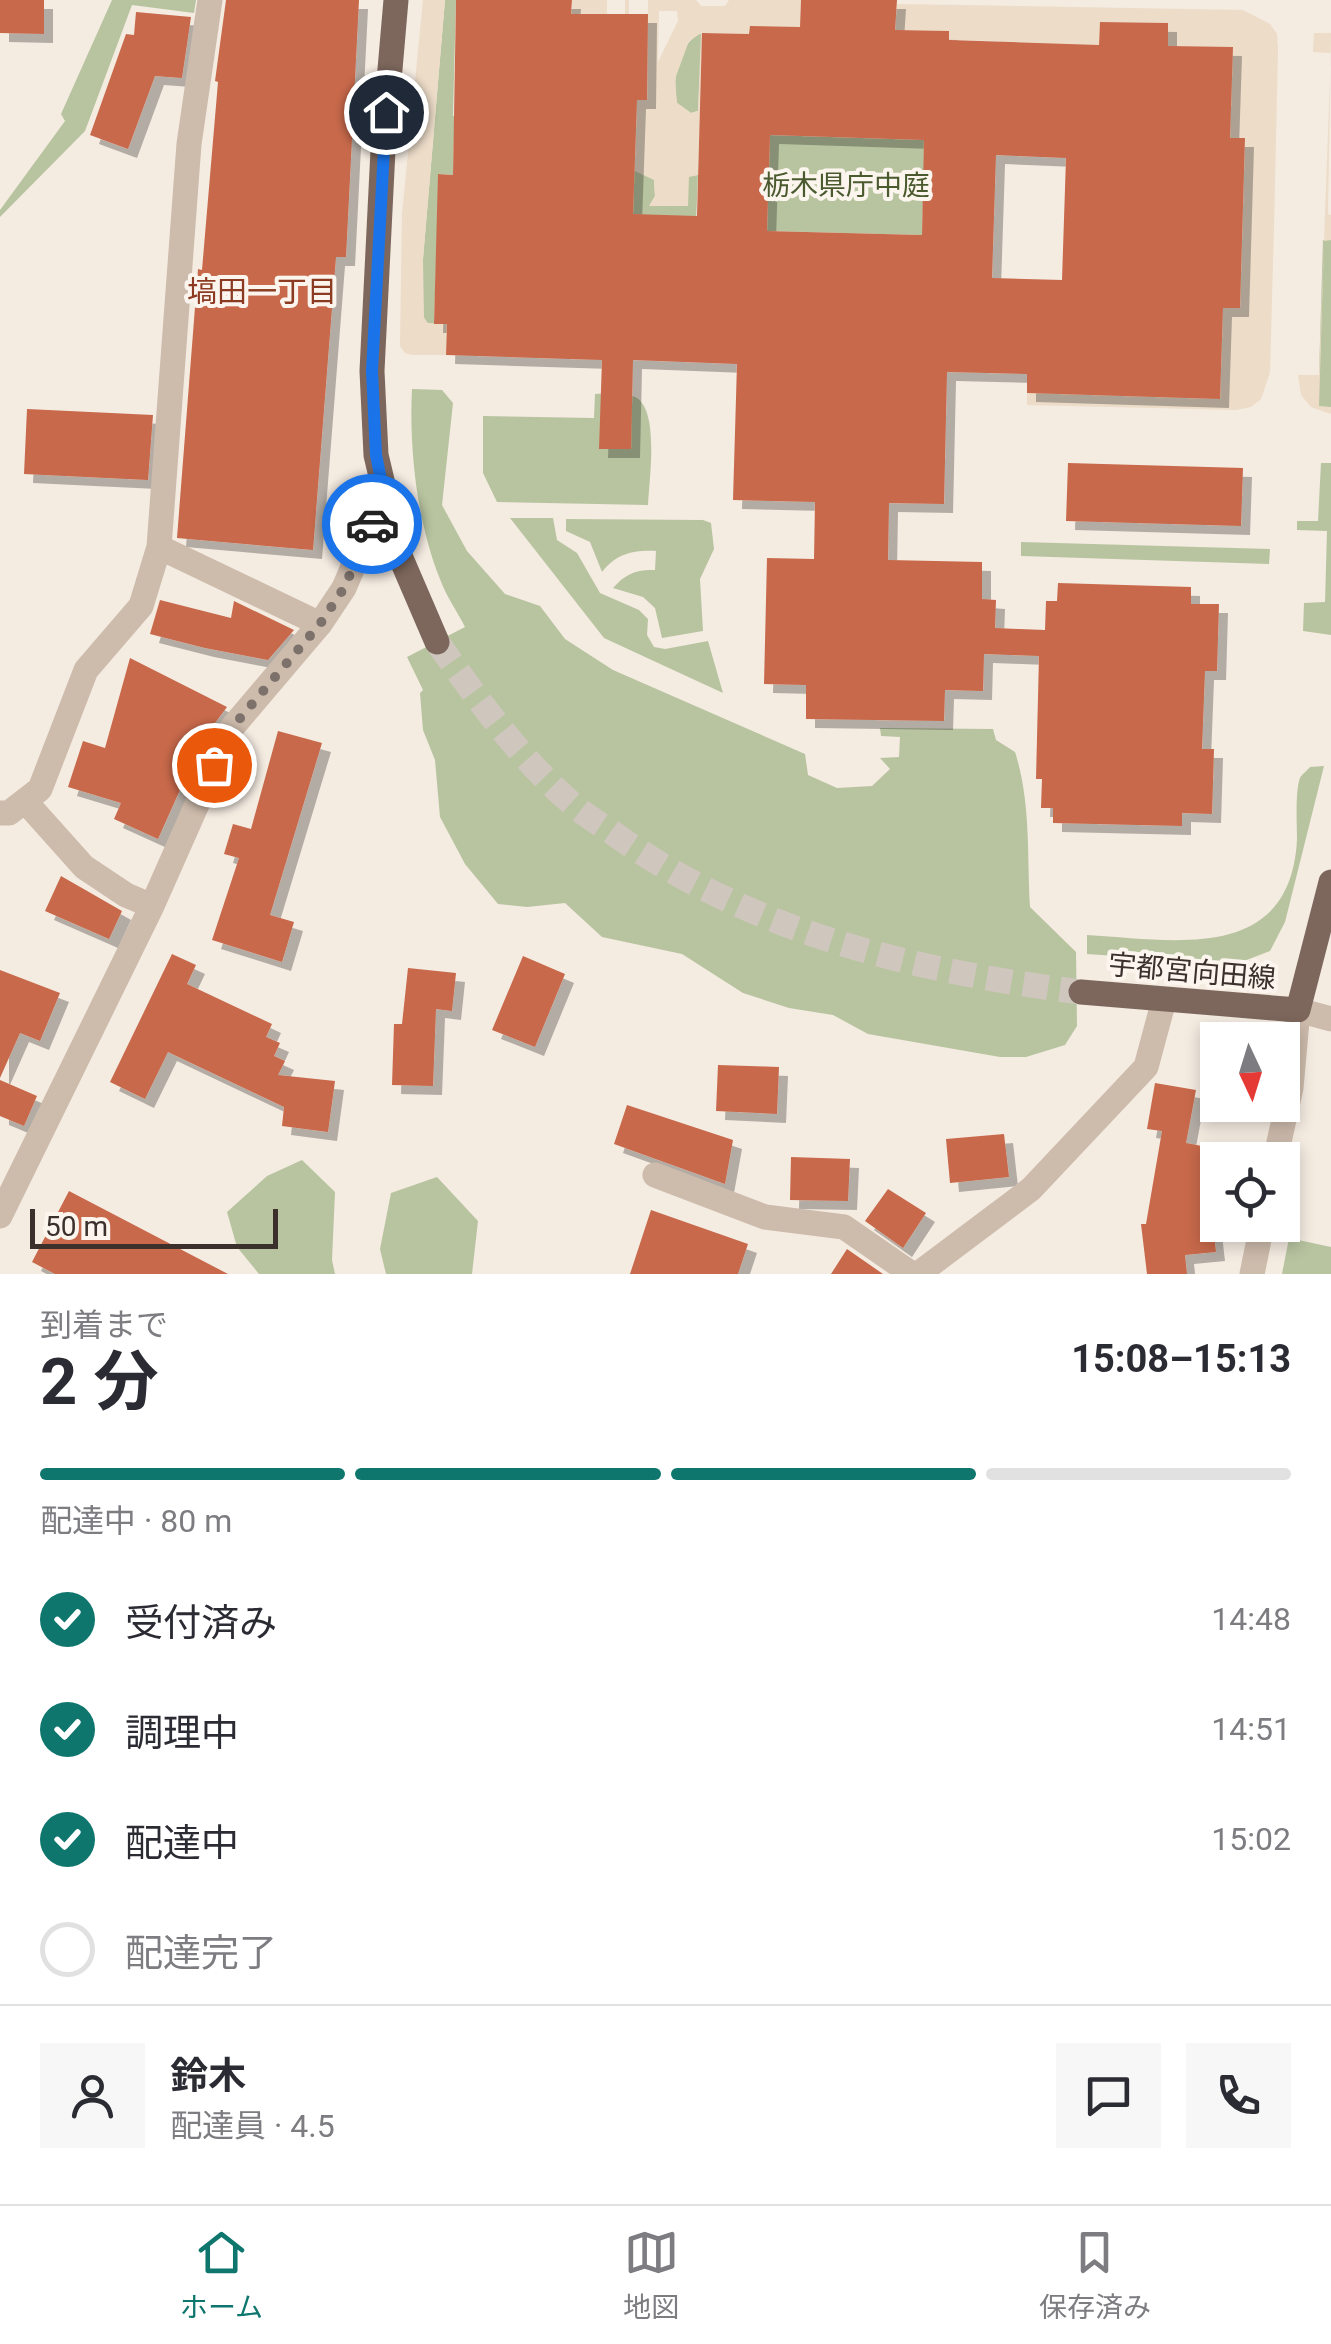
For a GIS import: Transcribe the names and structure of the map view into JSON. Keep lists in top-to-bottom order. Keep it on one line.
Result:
{"streets":{"main road":["宇都宮向田線"]},"districts":["塙田一丁目"],"parks":["栃木県庁中庭"],"scale_bar":"50 m","north":"bottom","page":{"scale":"50 m","heading":["2 分","到着まで","15:08–15:13"],"panel":["鈴木","配達員 · 4.5"],"bar":"配達中 · 80 m","list":[["受付済み","14:48"],["調理中","14:51"],["配達中","15:02"],"配達完了"],"tabs":["ホーム","地図","保存済み"]}}
